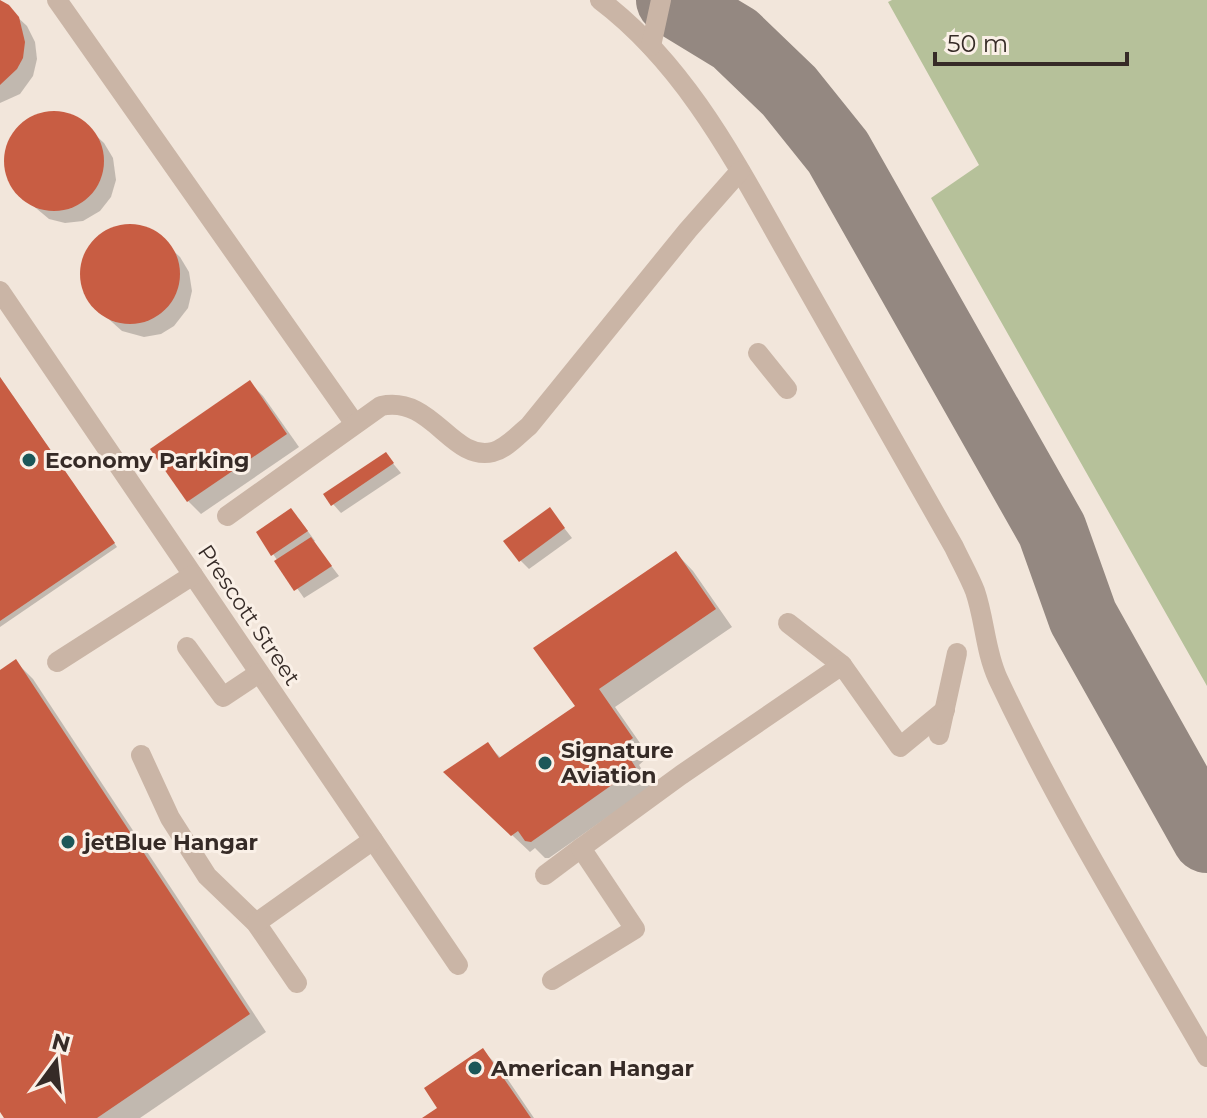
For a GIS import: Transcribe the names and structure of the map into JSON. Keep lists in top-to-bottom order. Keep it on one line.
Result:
{"streets":{"street":["Prescott Street"]},"places":["Economy Parking","Signature Aviation","jetBlue Hangar","American Hangar"],"scale_bar":"50 m","north":"top"}
